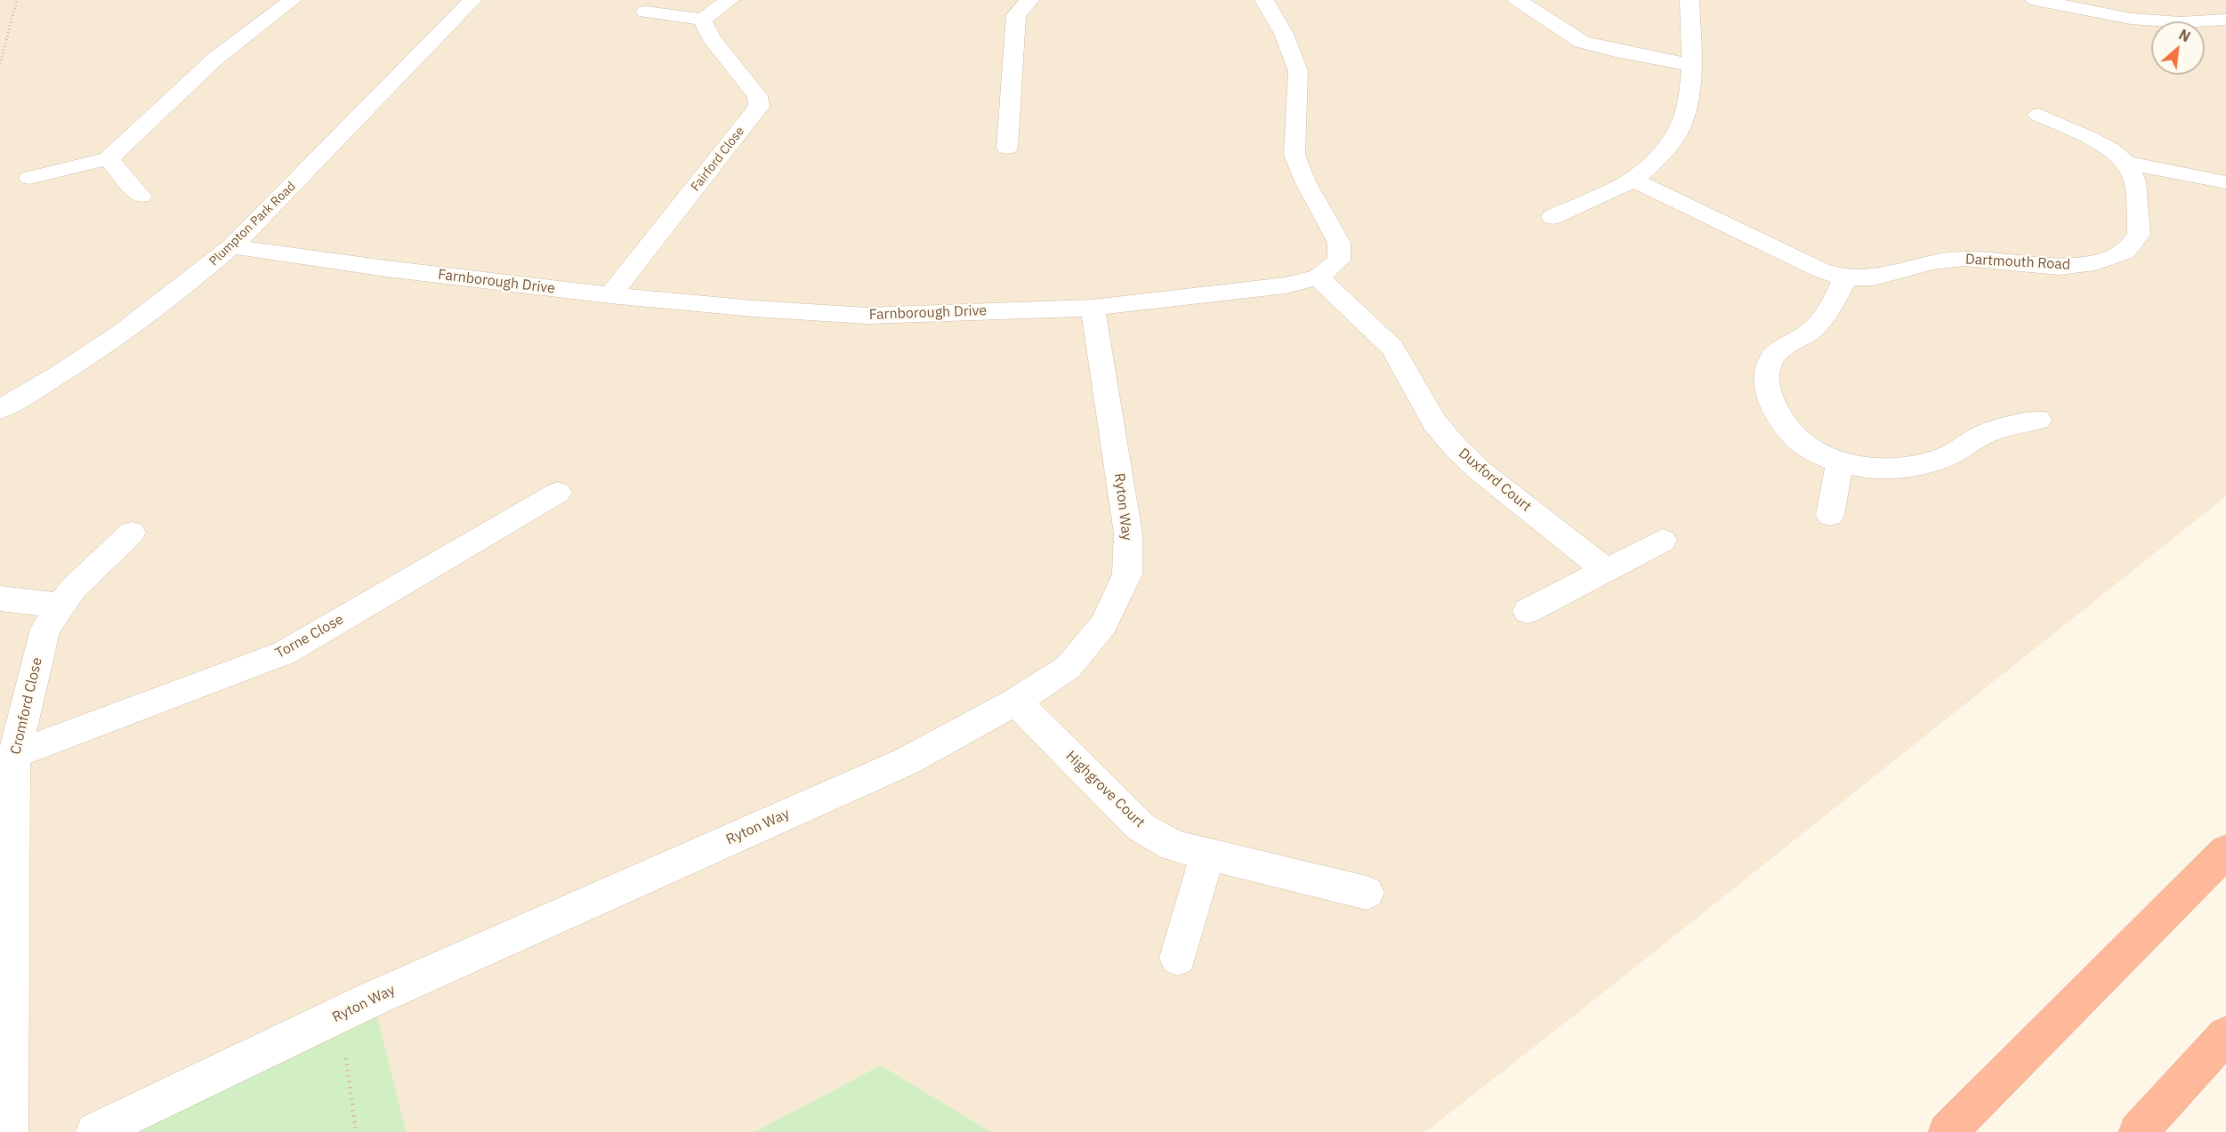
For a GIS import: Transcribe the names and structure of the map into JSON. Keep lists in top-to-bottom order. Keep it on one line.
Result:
{"streets":{"street":["Fairford Close","Plumpton Park Road","Dartmouth Road","Farnborough Drive","Duxford Court","Ryton Way","Torne Close","Cromford Close","Highgrove Court"]},"crossings":[["Fairford Close","Farnborough Drive"],["Plumpton Park Road","Farnborough Drive"],["Farnborough Drive","Duxford Court"],["Farnborough Drive","Ryton Way"],["Ryton Way","Highgrove Court"],["Torne Close","Cromford Close"]],"north":"top right"}
